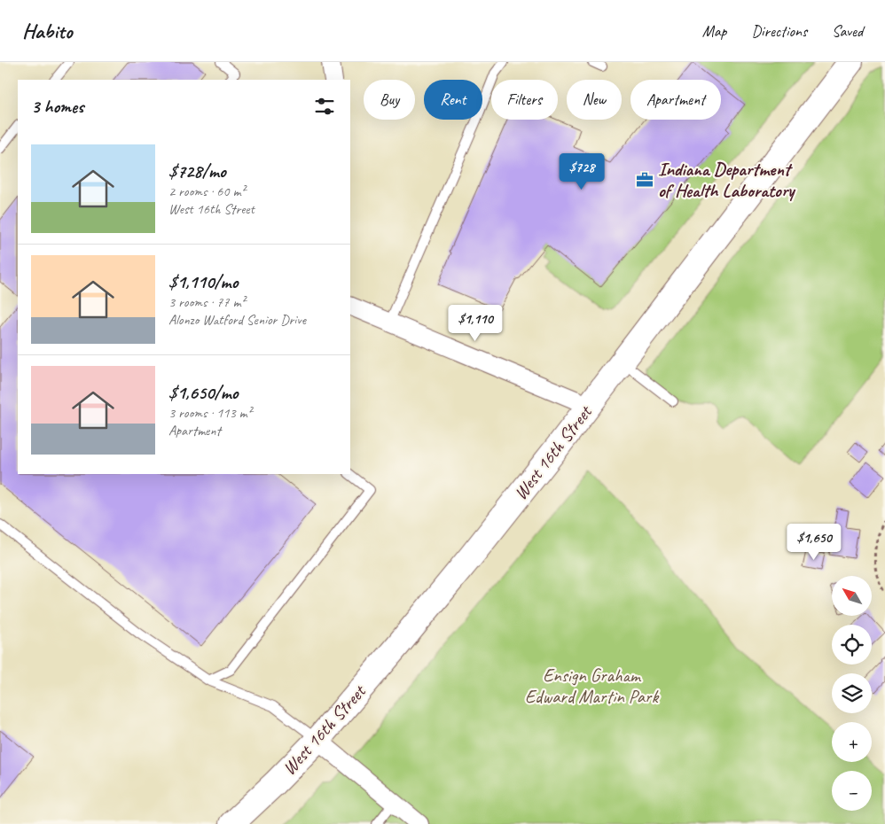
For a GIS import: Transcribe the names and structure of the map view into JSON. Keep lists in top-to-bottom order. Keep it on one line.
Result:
{"streets":{"main road":["West 16th Street"]},"parks":["Ensign Graham Edward Martin Park"],"places":{"office":["Indiana Department of Health Laboratory"]},"north":"top left","page":{"header":"Habito","nav":["Map","Directions","Saved"],"chip":["Buy","Rent","Filters","New","Apartment"],"heading":"3 homes","list":[{"name":"$728/mo","note":"2 rooms · 60 m² · West 16th Street"},{"name":"$1,110/mo","note":"3 rooms · 77 m² · Alonzo Watford Senior Drive"},{"name":"$1,650/mo","note":"3 rooms · 113 m² · Apartment"}],"price":["$728","$1,110","$1,650"],"map_buttons":["+","−"]}}
